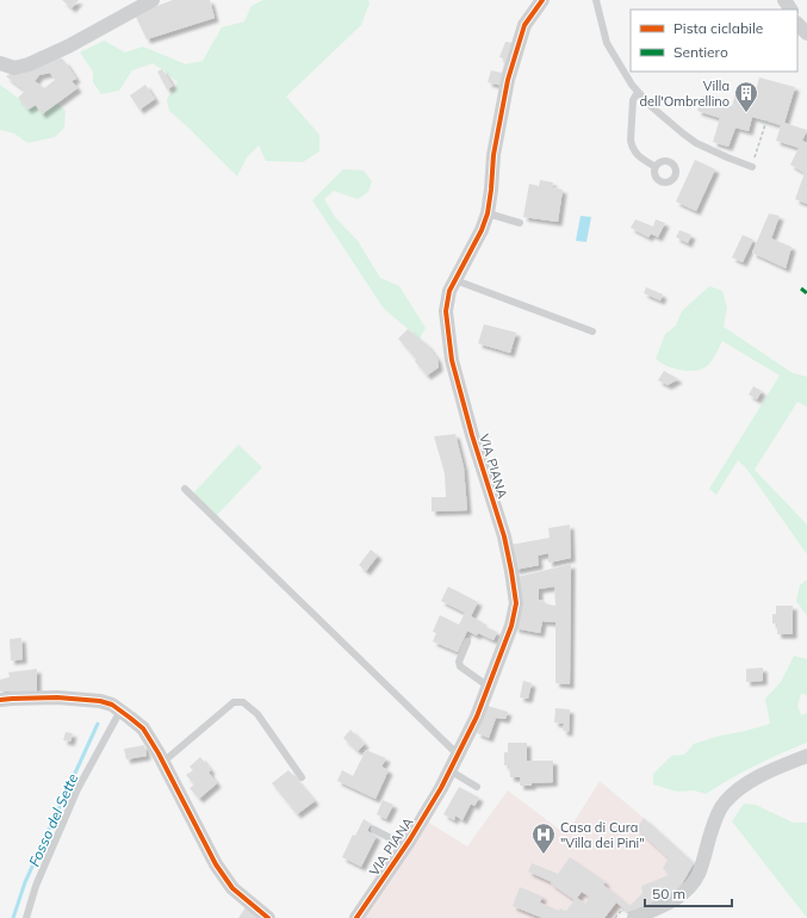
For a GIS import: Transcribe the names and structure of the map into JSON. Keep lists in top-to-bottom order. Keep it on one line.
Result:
{"streets":{"street":["VIA PIANA"]},"water":["Fosso del Sette"],"places":{"building":["Villa dell'Ombrellino"],"hospital":["Casa di Cura \"Villa dei Pini\""]},"legend":["Pista ciclabile","Sentiero"],"scale_bar":"50 m"}
